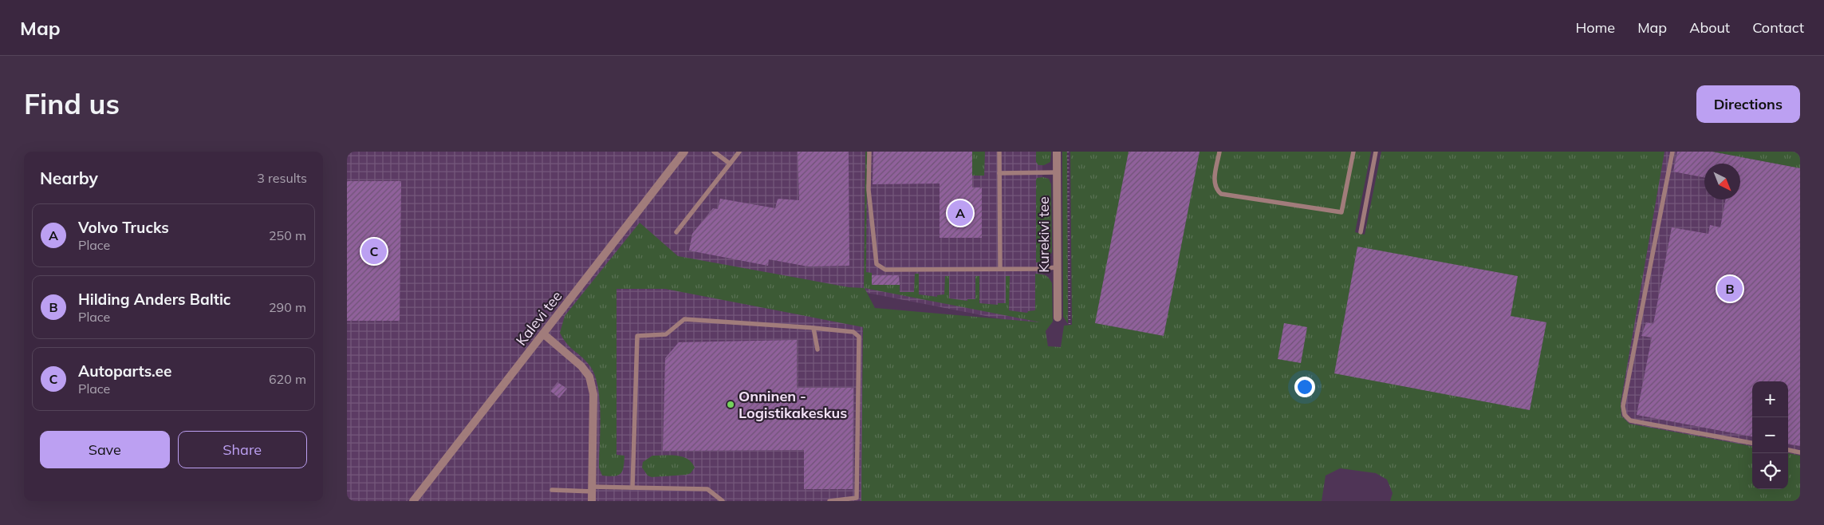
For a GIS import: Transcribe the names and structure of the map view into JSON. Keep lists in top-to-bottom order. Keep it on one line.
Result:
{"streets":{"street":["Kurekivi tee","Kalevi tee"]},"places":["Onninen - Logistikakeskus"],"north":"bottom right","page":{"header":"Map","nav":["Home","Map","About","Contact"],"buttons":["Directions",["Save","Share"]],"title":"Find us","heading":["Nearby","3 results"],"pins":["A","C","B"],"list":[{"mark":"A","name":"Volvo Trucks","note":"Place","value":"250 m"},{"mark":"B","name":"Hilding Anders Baltic","note":"Place","value":"290 m"},{"mark":"C","name":"Autoparts.ee","note":"Place","value":"620 m"}],"map_buttons":["+","−"]}}
